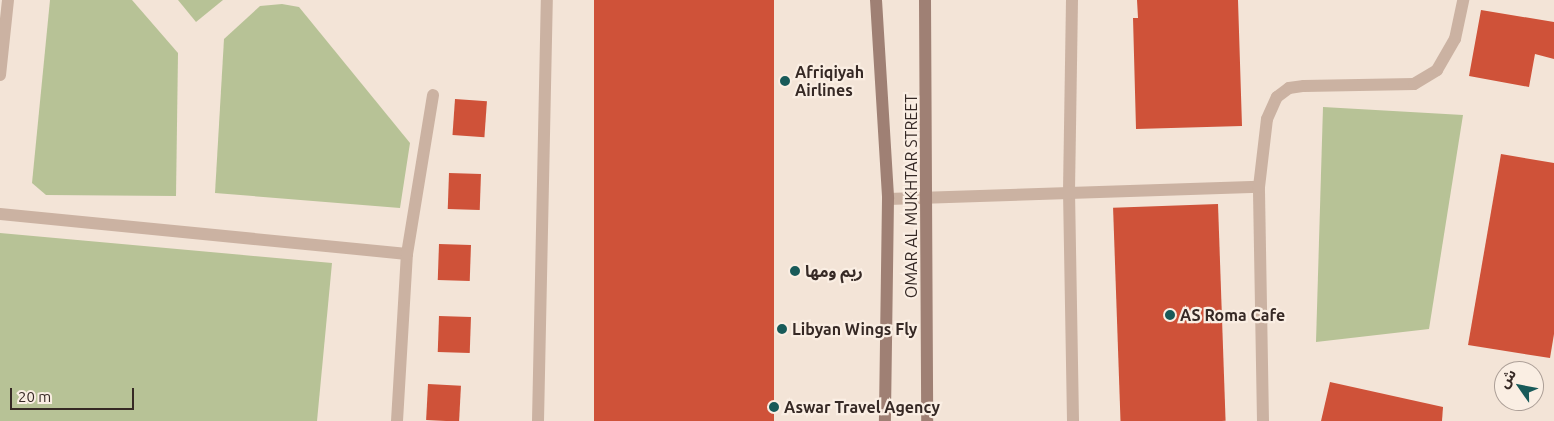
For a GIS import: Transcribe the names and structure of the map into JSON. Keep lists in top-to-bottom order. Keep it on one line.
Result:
{"streets":{"main road":["OMAR AL MUKHTAR STREET"]},"places":["Afriqiyah Airlines","ريم ومها","AS Roma Cafe","Libyan Wings Fly","Aswar Travel Agency"],"scale_bar":"20 m","north":"top left"}
